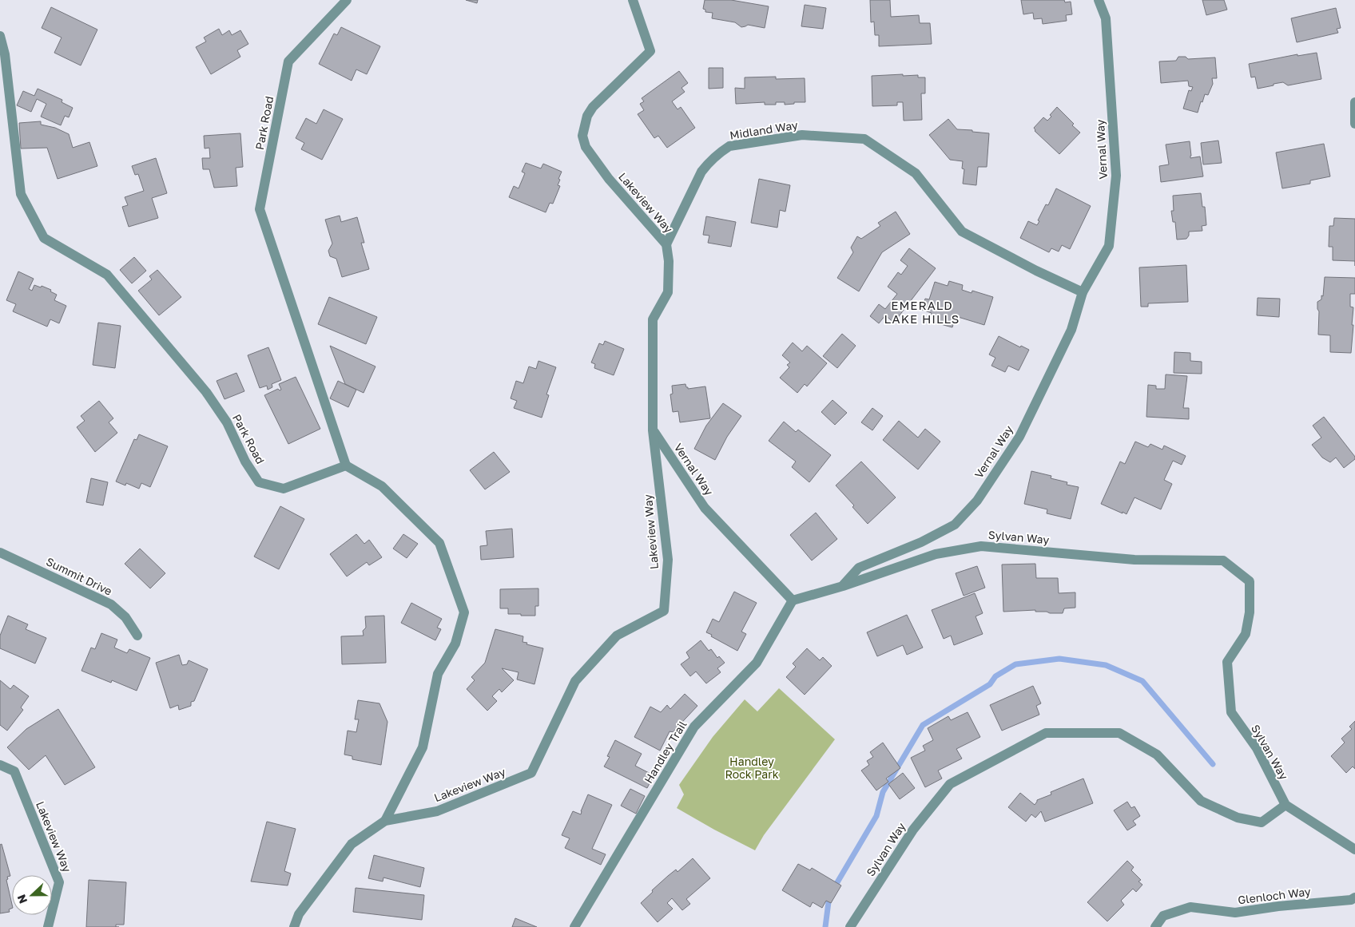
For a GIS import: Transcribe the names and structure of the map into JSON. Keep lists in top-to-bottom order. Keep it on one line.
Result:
{"streets":{"street":["Park Road","Midland Way","Vernal Way","Lakeview Way","Sylvan Way","Summit Drive","Handley Trail","Glenloch Way"]},"crossings":[["Midland Way","Vernal Way"],["Midland Way","Lakeview Way"],["Vernal Way","Lakeview Way"],["Vernal Way","Sylvan Way"],["Vernal Way","Handley Trail"]],"districts":["EMERALD LAKE HILLS"],"parks":["Handley Rock Park"],"north":"left"}
